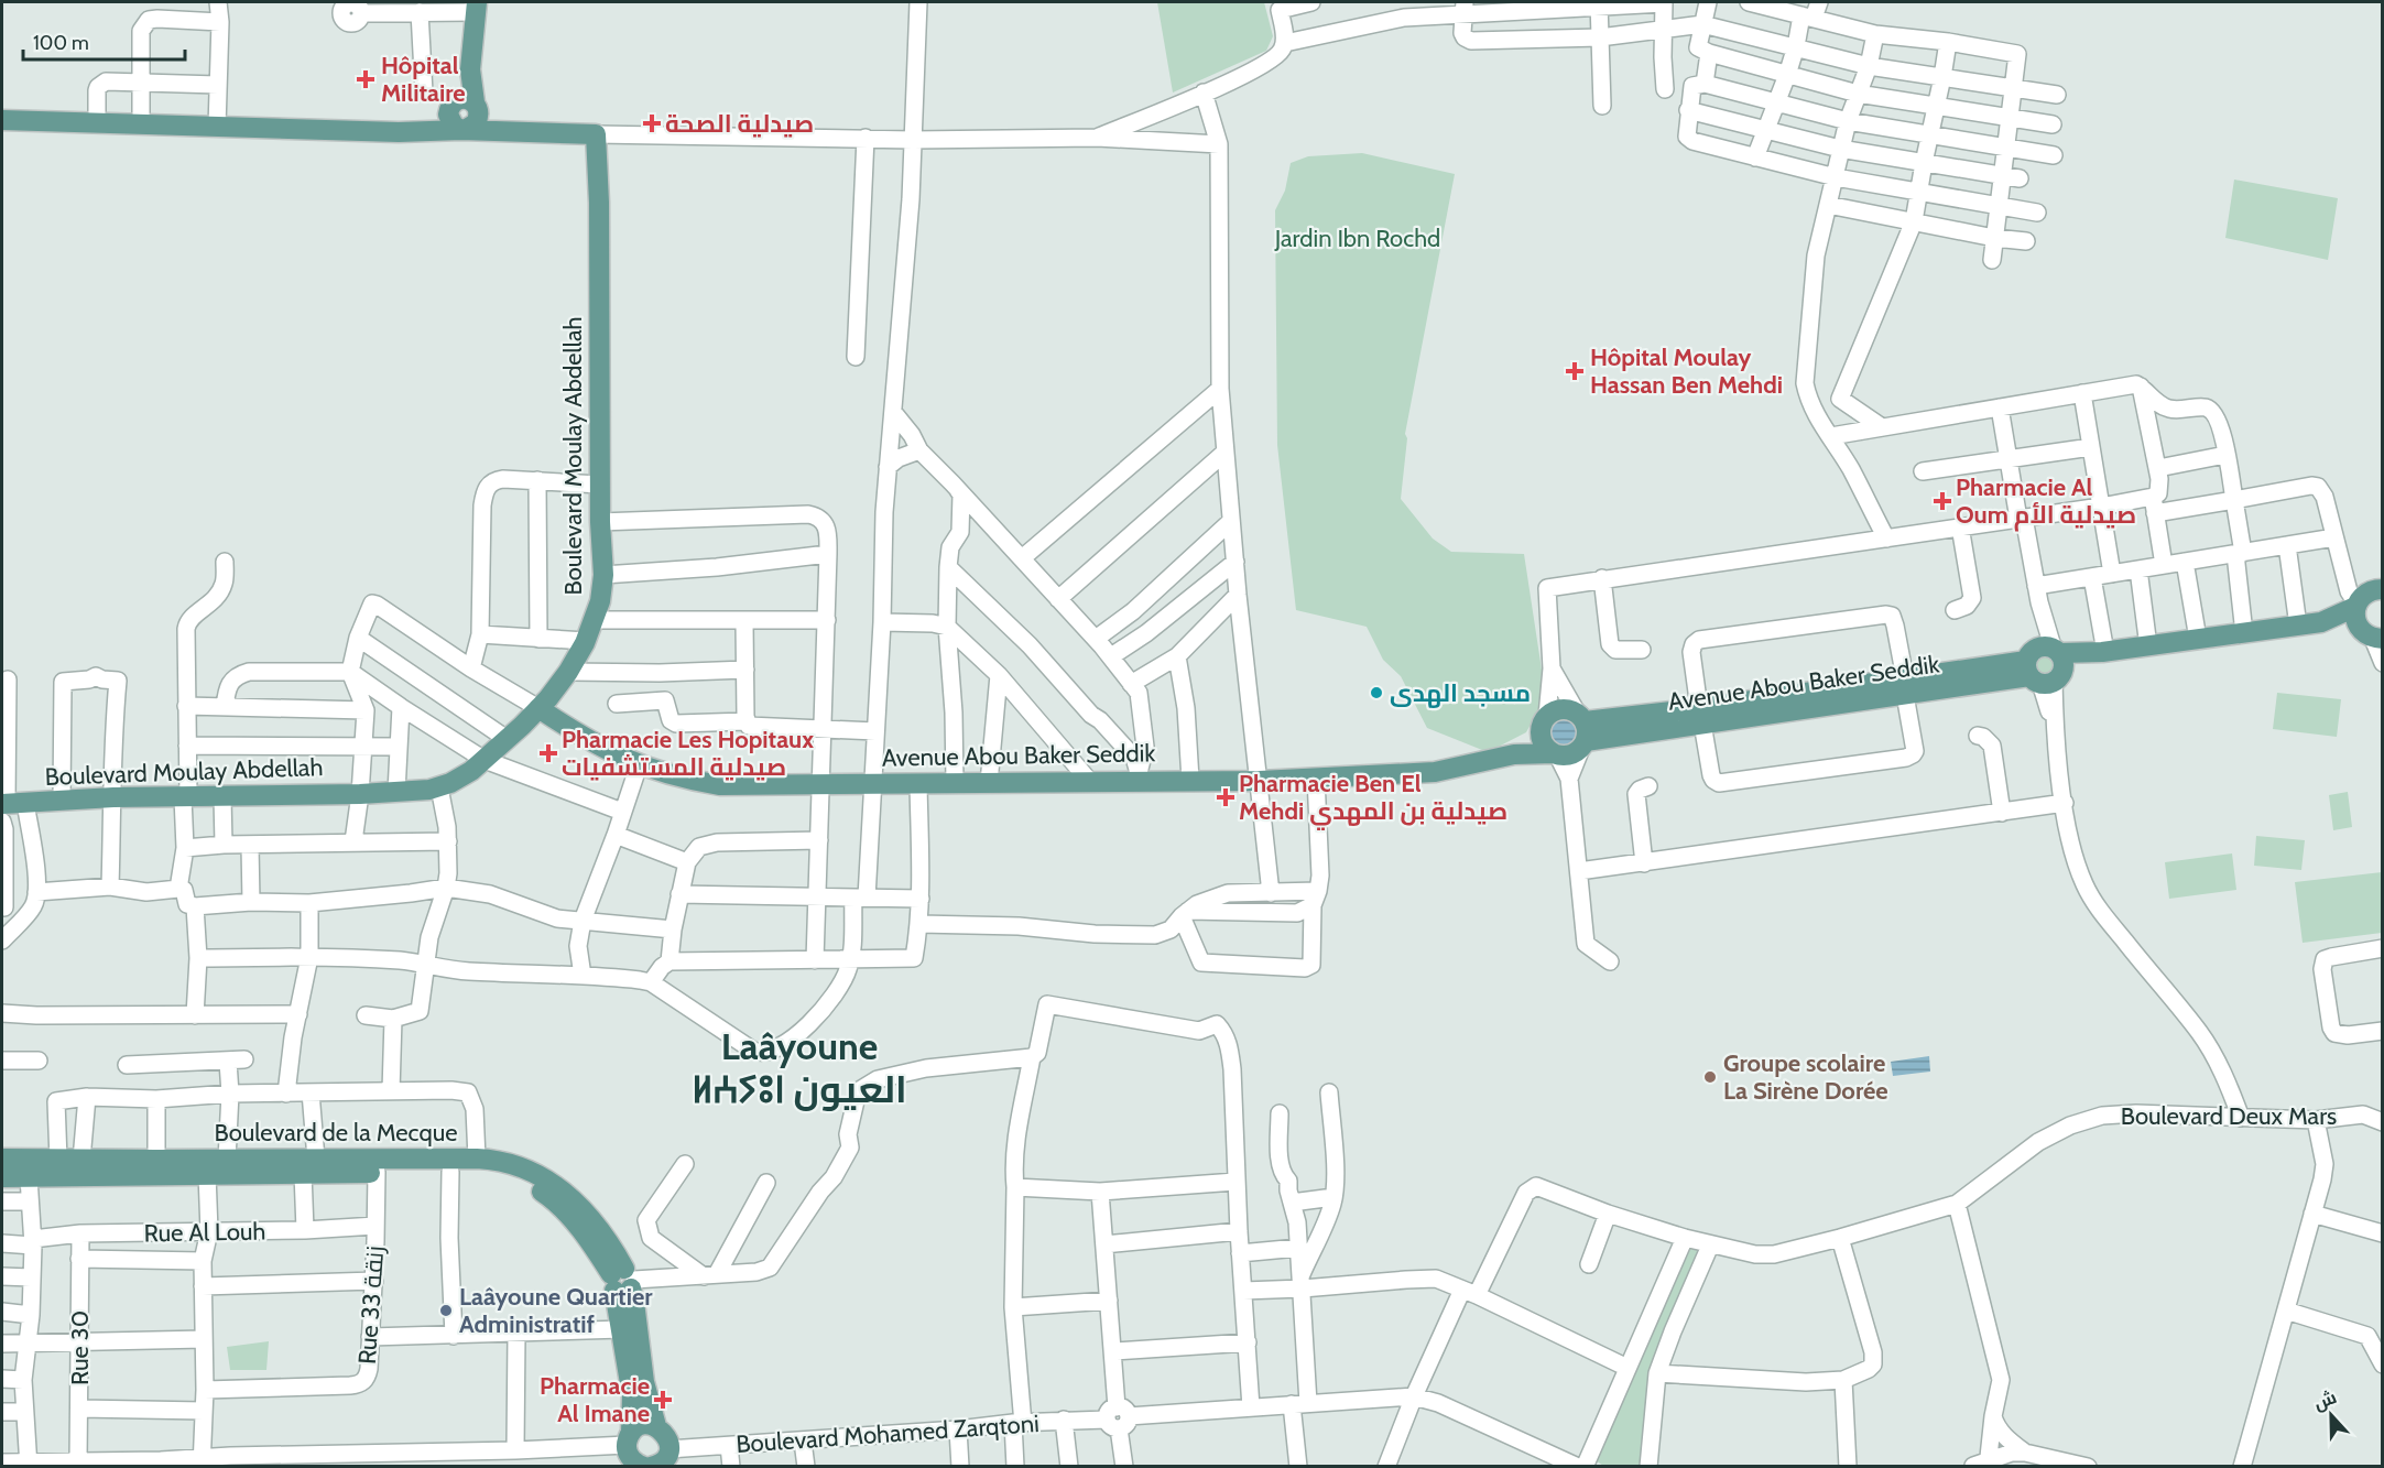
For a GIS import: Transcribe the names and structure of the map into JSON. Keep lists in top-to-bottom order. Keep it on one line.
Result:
{"streets":{"main road":["Boulevard Moulay Abdellah","Avenue Abou Baker Seddik","Boulevard de la Mecque"],"street":["Boulevard Deux Mars","Rue Al Louh","Rue 33 زنقة","Rue 30","Boulevard Mohamed Zarqtoni"]},"crossings":[["Boulevard Moulay Abdellah","Avenue Abou Baker Seddik"],["Boulevard de la Mecque","Rue 33 زنقة"],["Boulevard de la Mecque","Boulevard Mohamed Zarqtoni"],["Rue Al Louh","Rue 33 زنقة"],["Rue Al Louh","Rue 30"],["Rue 30","Boulevard Mohamed Zarqtoni"]],"districts":["Laâyoune ⵍⵄⵢⵓⵏ العيون"],"parks":["Jardin Ibn Rochd"],"places":{"health":["Hôpital Militaire","صيدلية الصحة","Hôpital Moulay Hassan Ben Mehdi","Pharmacie Al Oum صيدلية الأم","Pharmacie Les Hopitaux صيدلية المستشفيات","Pharmacie Ben El Mehdi صيدلية بن المهدي","Pharmacie Al Imane"],"other":["مسجد الهدى","Groupe scolaire La Sirène Dorée","Laâyoune Quartier Administratif"]},"scale_bar":"100 m","north":"top"}
